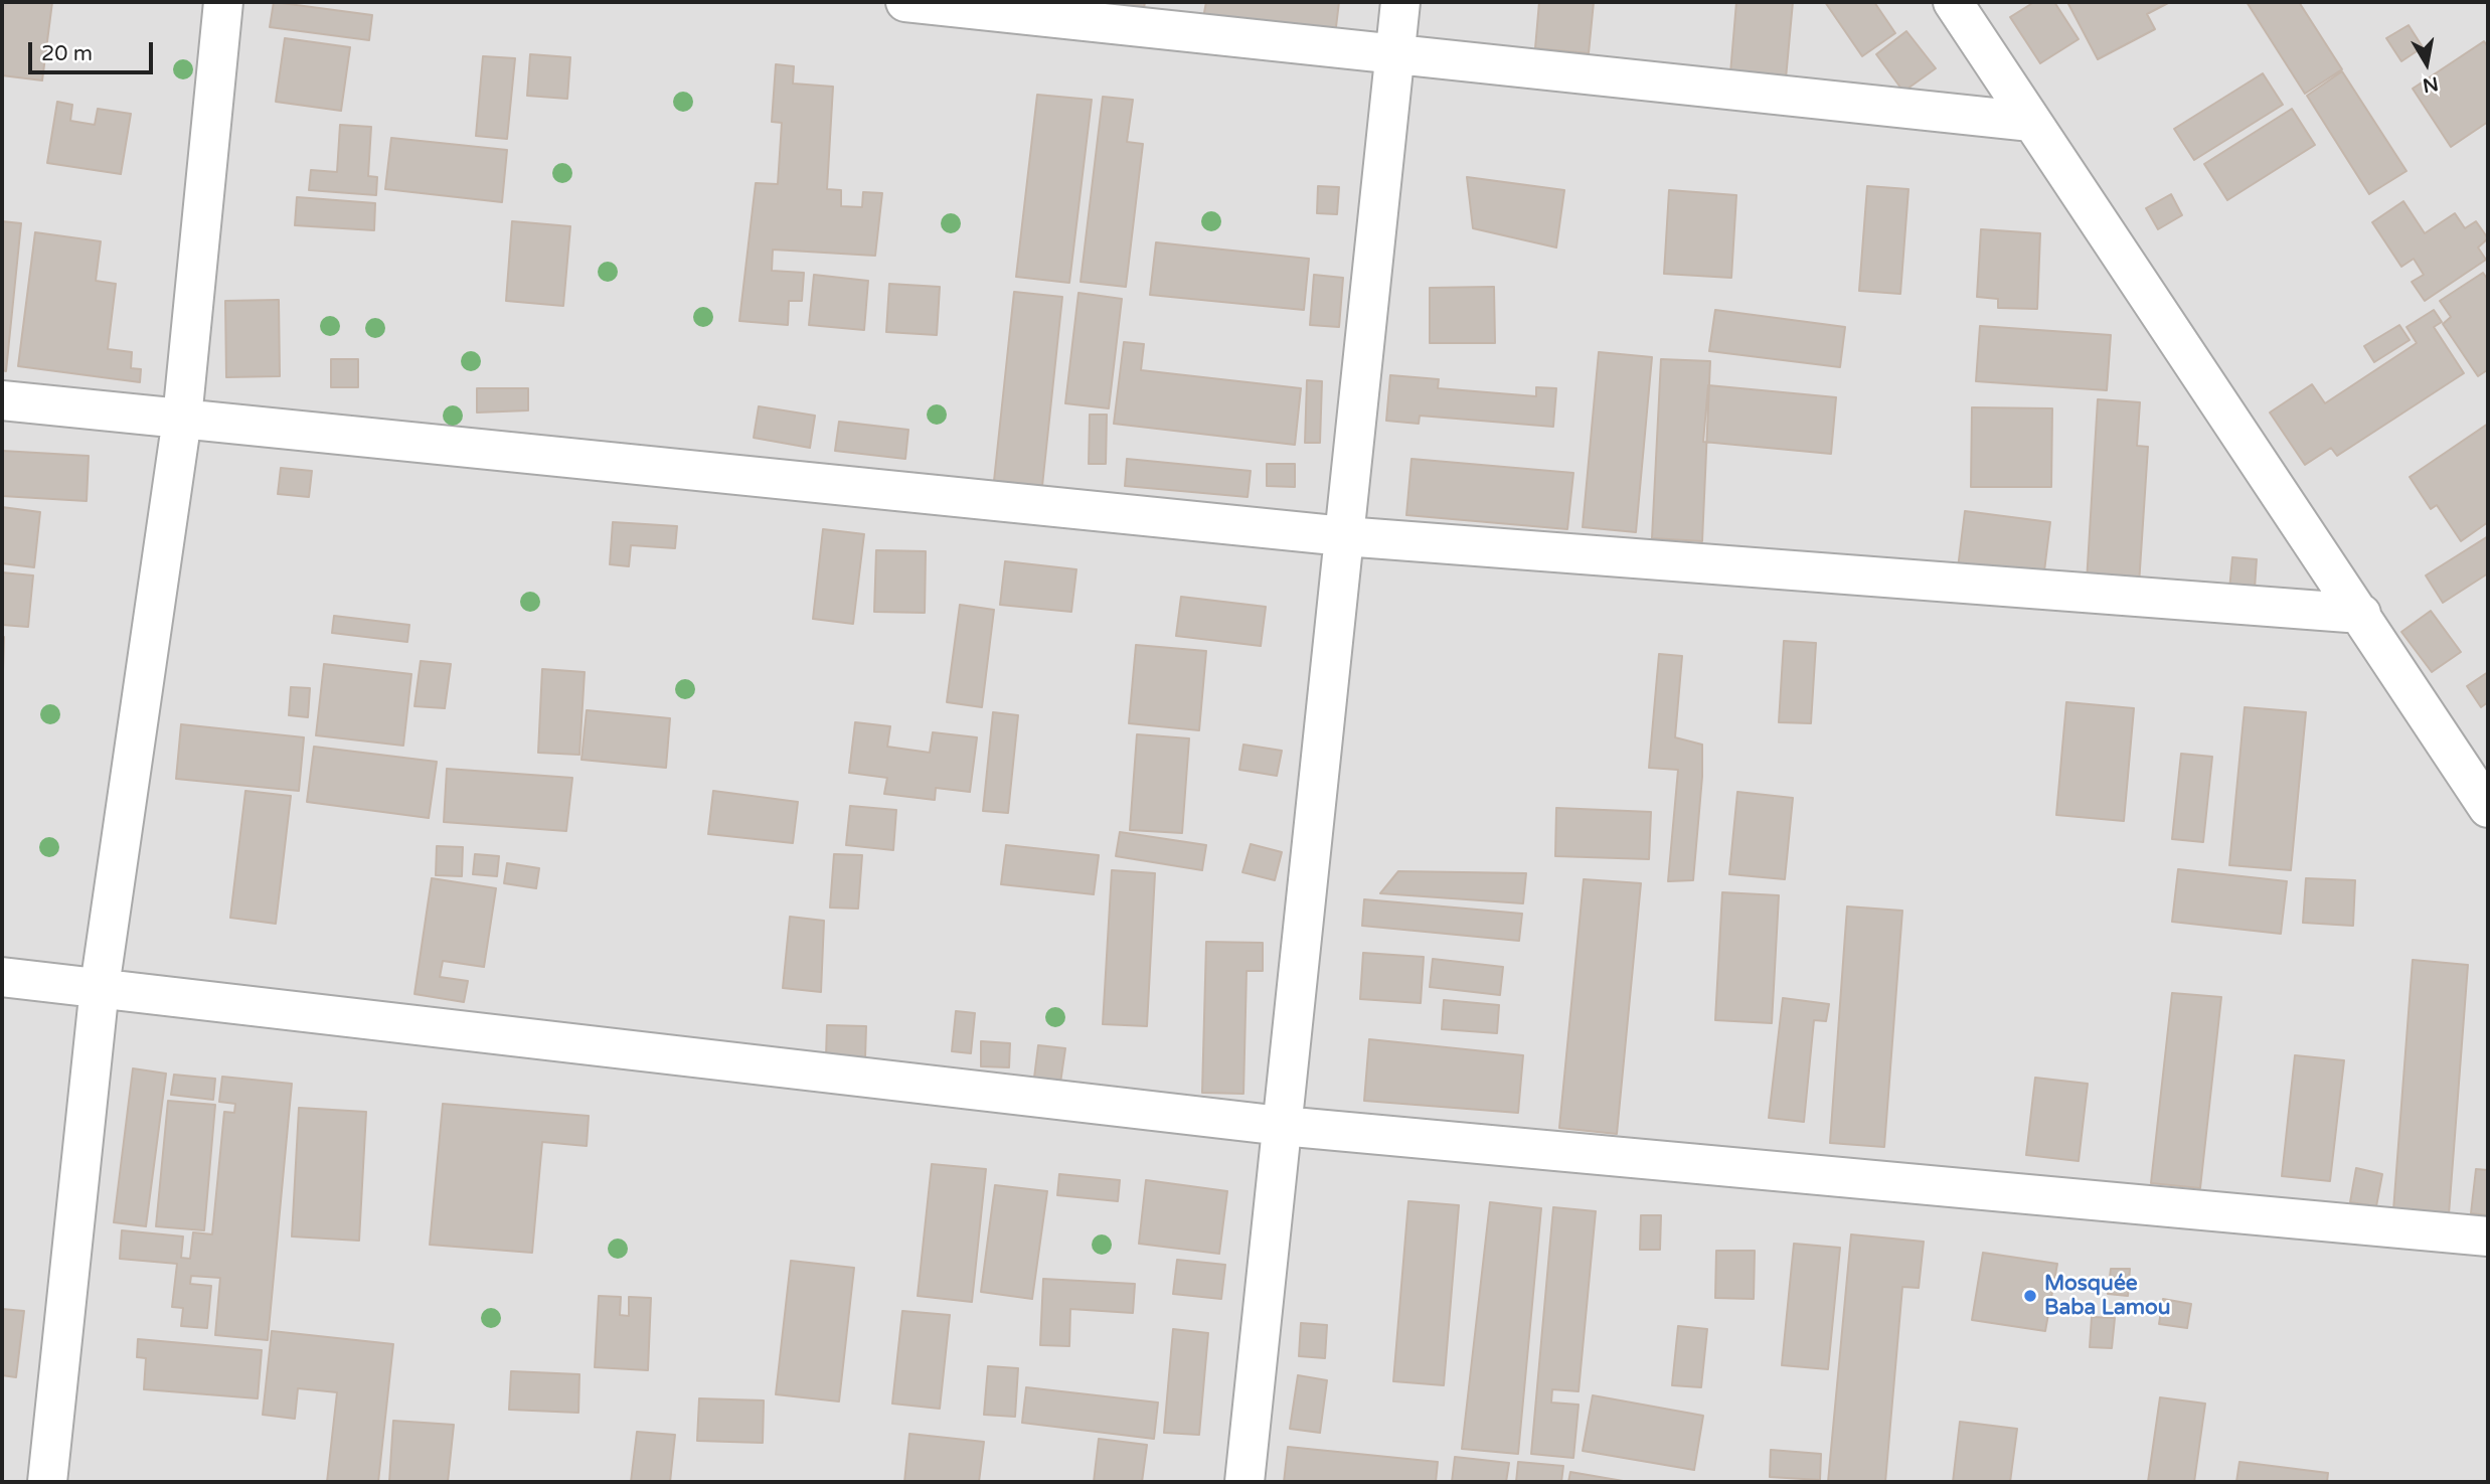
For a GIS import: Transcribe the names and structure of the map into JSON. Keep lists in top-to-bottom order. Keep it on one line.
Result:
{"places":["Mosquée Baba Lamou"],"scale_bar":"20 m","north":"bottom"}
